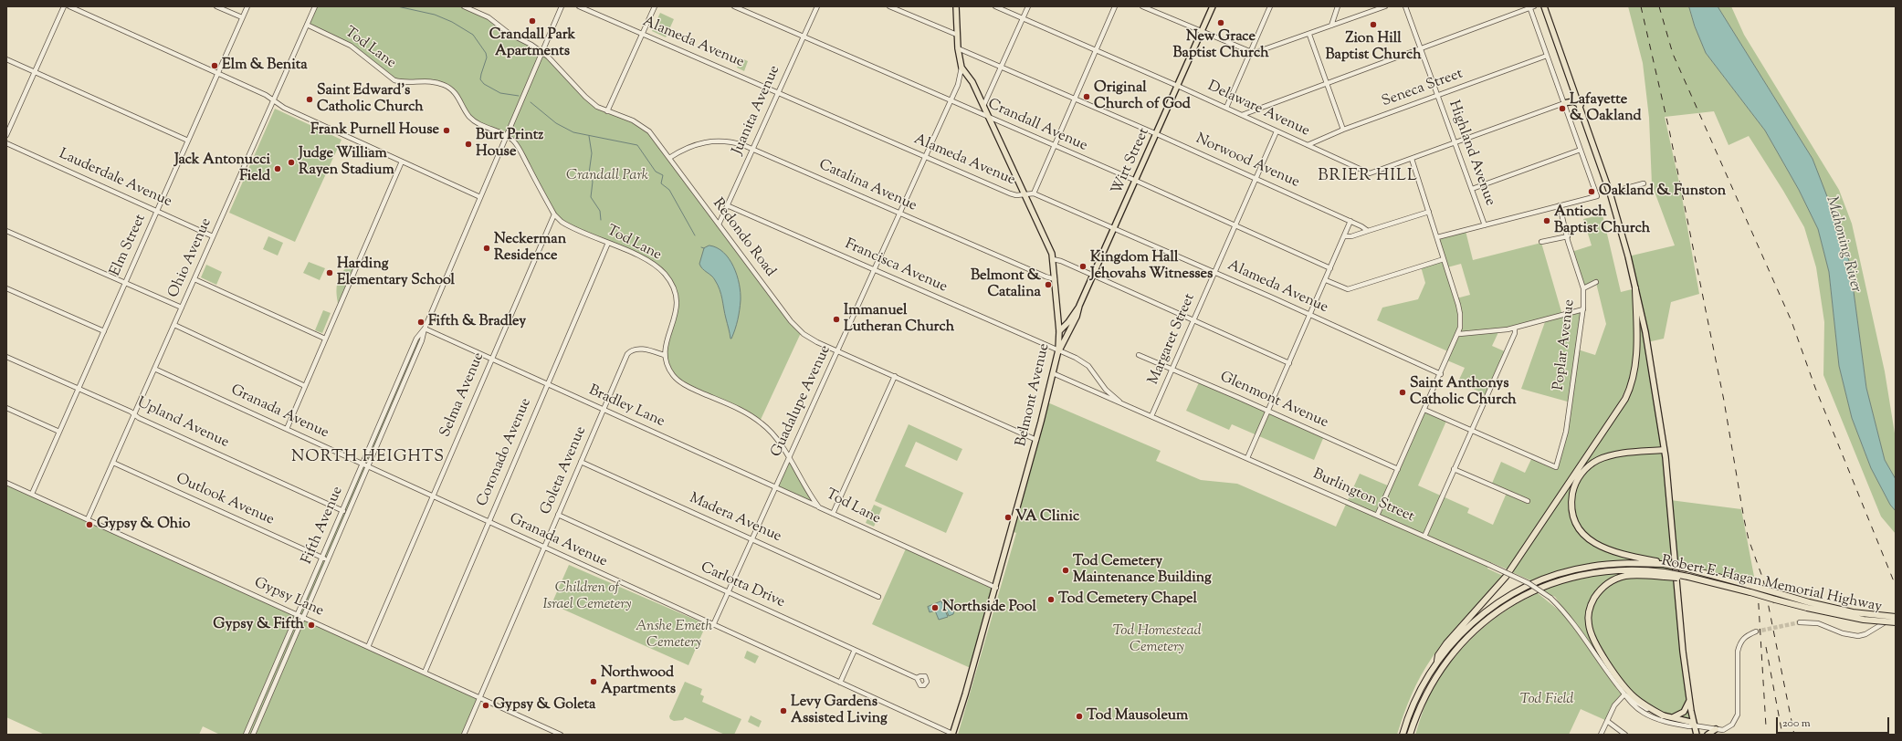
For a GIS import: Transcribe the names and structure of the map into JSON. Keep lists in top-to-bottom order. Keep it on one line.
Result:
{"streets":{"highway":["Robert E. Hagan Memorial Highway"],"main road":["Wirt Street","Belmont Avenue","Burlington Street"],"street":["Alameda Avenue","Tod Lane","Seneca Street","Delaware Avenue","Juanita Avenue","Crandall Avenue","Highland Avenue","Norwood Avenue","Lauderdale Avenue","Catalina Avenue","Redondo Road","Elm Street","Ohio Avenue","Francisca Avenue","Margaret Street","Poplar Avenue","Selma Avenue","Glenmont Avenue","Guadalupe Avenue","Bradley Lane","Granada Avenue","Upland Avenue","Coronado Avenue","Goleta Avenue","Outlook Avenue","Madera Avenue","Fifth Avenue","Carlotta Drive","Gypsy Lane"]},"crossings":[["Alameda Avenue","Juanita Avenue"],["Alameda Avenue","Wirt Street"],["Alameda Avenue","Margaret Street"],["Alameda Avenue","Belmont Avenue"],["Alameda Avenue","Guadalupe Avenue"],["Tod Lane","Ohio Avenue"],["Tod Lane","Selma Avenue"],["Tod Lane","Belmont Avenue"],["Tod Lane","Guadalupe Avenue"],["Tod Lane","Bradley Lane"],["Tod Lane","Coronado Avenue"],["Tod Lane","Goleta Avenue"],["Tod Lane","Fifth Avenue"],["Seneca Street","Delaware Avenue"],["Seneca Street","Highland Avenue"],["Delaware Avenue","Wirt Street"],["Delaware Avenue","Margaret Street"],["Juanita Avenue","Crandall Avenue"],["Juanita Avenue","Catalina Avenue"],["Juanita Avenue","Redondo Road"],["Juanita Avenue","Francisca Avenue"],["Crandall Avenue","Wirt Street"],["Crandall Avenue","Margaret Street"],["Crandall Avenue","Belmont Avenue"],["Crandall Avenue","Guadalupe Avenue"],["Wirt Street","Norwood Avenue"],["Wirt Street","Francisca Avenue"],["Wirt Street","Belmont Avenue"],["Norwood Avenue","Margaret Street"],["Lauderdale Avenue","Elm Street"],["Lauderdale Avenue","Ohio Avenue"],["Catalina Avenue","Redondo Road"],["Catalina Avenue","Belmont Avenue"],["Catalina Avenue","Guadalupe Avenue"],["Redondo Road","Belmont Avenue"],["Redondo Road","Guadalupe Avenue"],["Redondo Road","Fifth Avenue"],["Elm Street","Upland Avenue"],["Elm Street","Gypsy Lane"],["Ohio Avenue","Granada Avenue"],["Ohio Avenue","Upland Avenue"],["Ohio Avenue","Outlook Avenue"],["Ohio Avenue","Gypsy Lane"],["Francisca Avenue","Belmont Avenue"],["Francisca Avenue","Guadalupe Avenue"],["Francisca Avenue","Burlington Street"],["Margaret Street","Glenmont Avenue"],["Margaret Street","Burlington Street"],["Selma Avenue","Bradley Lane"],["Selma Avenue","Granada Avenue"],["Selma Avenue","Gypsy Lane"],["Belmont Avenue","Guadalupe Avenue"],["Belmont Avenue","Granada Avenue"],["Belmont Avenue","Burlington Street"],["Guadalupe Avenue","Bradley Lane"],["Guadalupe Avenue","Granada Avenue"],["Guadalupe Avenue","Madera Avenue"],["Guadalupe Avenue","Carlotta Drive"],["Bradley Lane","Coronado Avenue"],["Bradley Lane","Goleta Avenue"],["Bradley Lane","Fifth Avenue"],["Granada Avenue","Coronado Avenue"],["Granada Avenue","Goleta Avenue"],["Granada Avenue","Fifth Avenue"],["Upland Avenue","Fifth Avenue"],["Coronado Avenue","Gypsy Lane"],["Goleta Avenue","Madera Avenue"],["Goleta Avenue","Carlotta Drive"],["Goleta Avenue","Gypsy Lane"],["Outlook Avenue","Fifth Avenue"],["Fifth Avenue","Gypsy Lane"]],"districts":["BRIER HILL","NORTH HEIGHTS"],"water":["Mahoning River"],"parks":["Crandall Park","Children of Israel Cemetery","Anshe Emeth Cemetery","Tod Homestead Cemetery","Tod Field"],"places":["Crandall Park Apartments","New Grace Baptist Church","Zion Hill Baptist Church","Elm & Benita","Original Church of God","Saint Edward's Catholic Church","Lafayette & Oakland","Frank Purnell House","Burt Printz House","Judge William Rayen Stadium","Jack Antonucci Field","Oakland & Funston","Antioch Baptist Church","Neckerman Residence","Kingdom Hall Jehovahs Witnesses","Harding Elementary School","Belmont & Catalina","Immanuel Lutheran Church","Fifth & Bradley","Saint Anthonys Catholic Church","VA Clinic","Gypsy & Ohio","Tod Cemetery Maintenance Building","Tod Cemetery Chapel","Northside Pool","Gypsy & Fifth","Northwood Apartments","Gypsy & Goleta","Levy Gardens Assisted Living","Tod Mausoleum"],"scale_bar":"200 m"}
